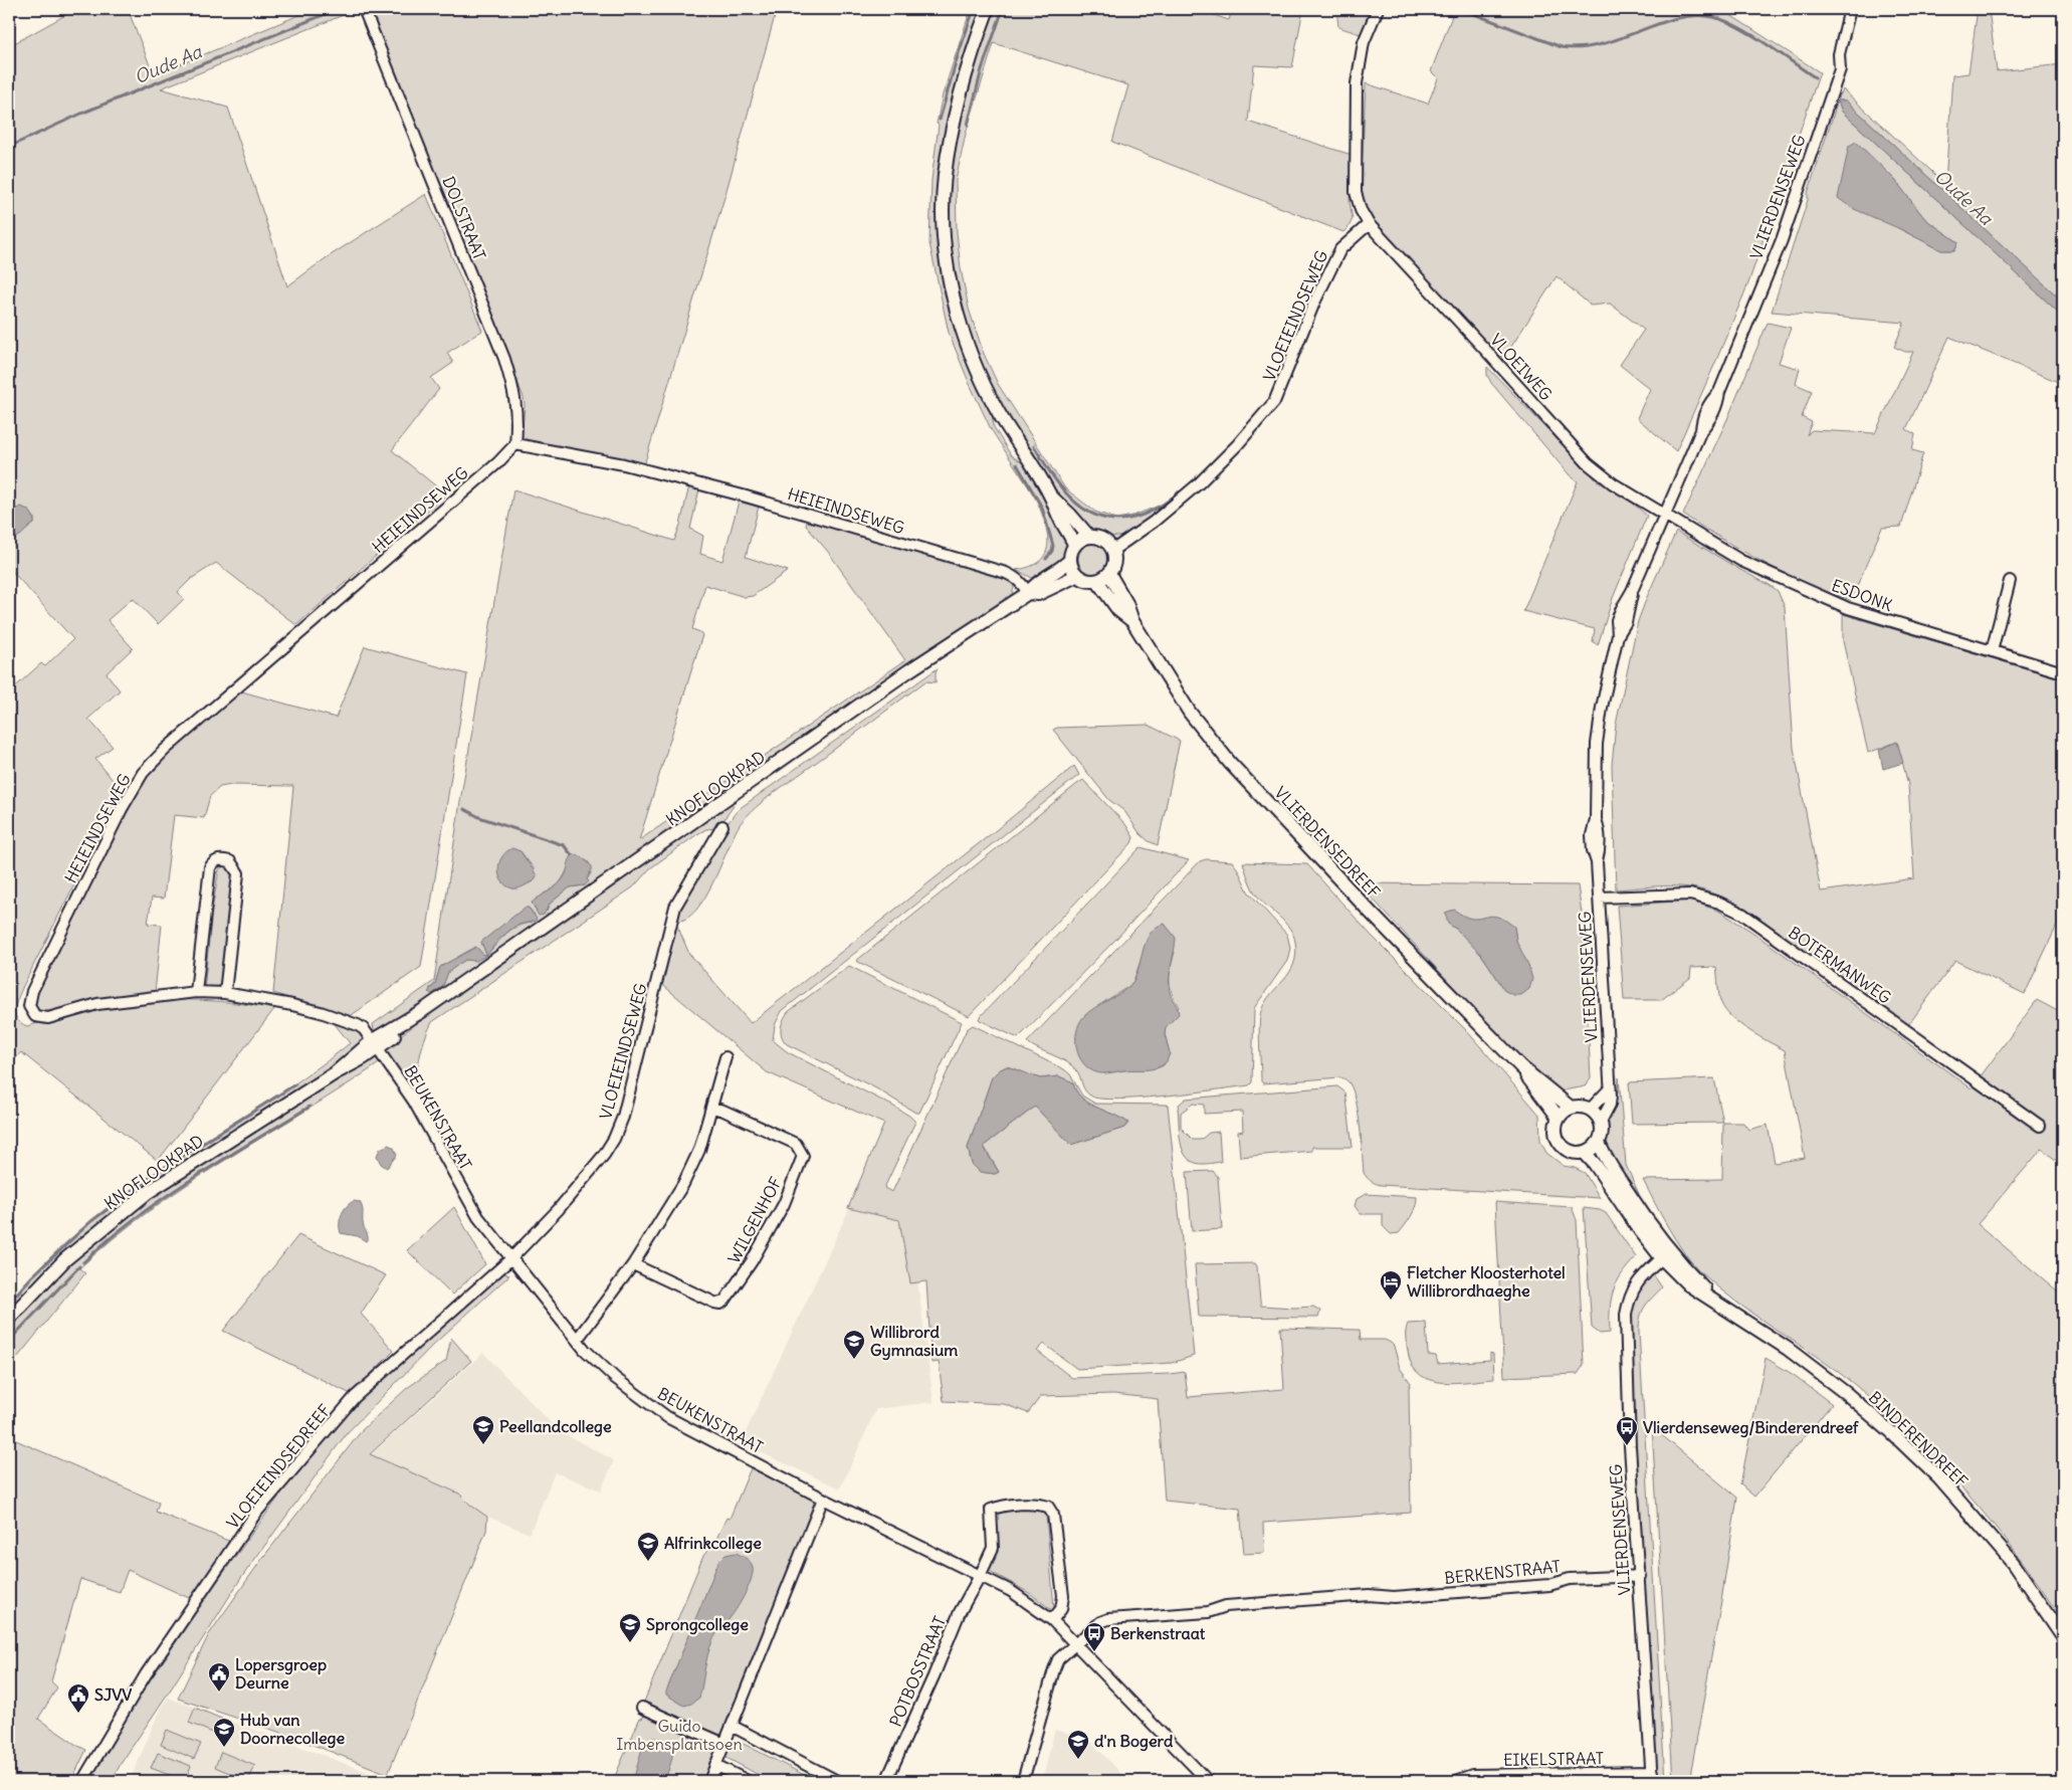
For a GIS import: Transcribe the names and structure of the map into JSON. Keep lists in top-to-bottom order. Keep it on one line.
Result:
{"streets":{"main road":["KNOFLOOKPAD","VLIERDENSEDREEF","BINDERENDREEF"],"street":["VLIERDENSEWEG","DOLSTRAAT","VLOEIEINDSEWEG","VLOEIWEG","HEIEINDSEWEG","ESDONK","BOTERMANWEG","BEUKENSTRAAT","WILGENHOF","VLOEIEINDSEDREEF","BERKENSTRAAT","POTBOSSTRAAT","EIKELSTRAAT"]},"crossings":[["VLIERDENSEWEG","VLOEIWEG"],["VLIERDENSEWEG","ESDONK"],["VLIERDENSEWEG","VLIERDENSEDREEF"],["VLIERDENSEWEG","BOTERMANWEG"],["VLIERDENSEWEG","BINDERENDREEF"],["VLIERDENSEWEG","BERKENSTRAAT"],["VLIERDENSEWEG","EIKELSTRAAT"],["DOLSTRAAT","HEIEINDSEWEG"],["VLOEIEINDSEWEG","VLOEIWEG"],["VLOEIEINDSEWEG","KNOFLOOKPAD"],["VLOEIEINDSEWEG","VLIERDENSEDREEF"],["VLOEIEINDSEWEG","BEUKENSTRAAT"],["VLOEIEINDSEWEG","VLOEIEINDSEDREEF"],["VLOEIWEG","ESDONK"],["HEIEINDSEWEG","KNOFLOOKPAD"],["HEIEINDSEWEG","BEUKENSTRAAT"],["KNOFLOOKPAD","VLIERDENSEDREEF"],["KNOFLOOKPAD","BEUKENSTRAAT"],["BEUKENSTRAAT","VLOEIEINDSEDREEF"],["BEUKENSTRAAT","BERKENSTRAAT"],["BEUKENSTRAAT","POTBOSSTRAAT"]],"water":["Oude Aa"],"parks":["Guido Imbensplantsoen"],"places":{"hotel":["Fletcher Kloosterhotel Willibrordhaeghe"],"school or university":["Willibrord Gymnasium","Peellandcollege","Alfrinkcollege","Sprongcollege","Hub van Doornecollege","d'n Bogerd"],"bus stop":["Vlierdenseweg/Binderendreef","Berkenstraat"],"public building":["Lopersgroep Deurne","SJVV"]}}
